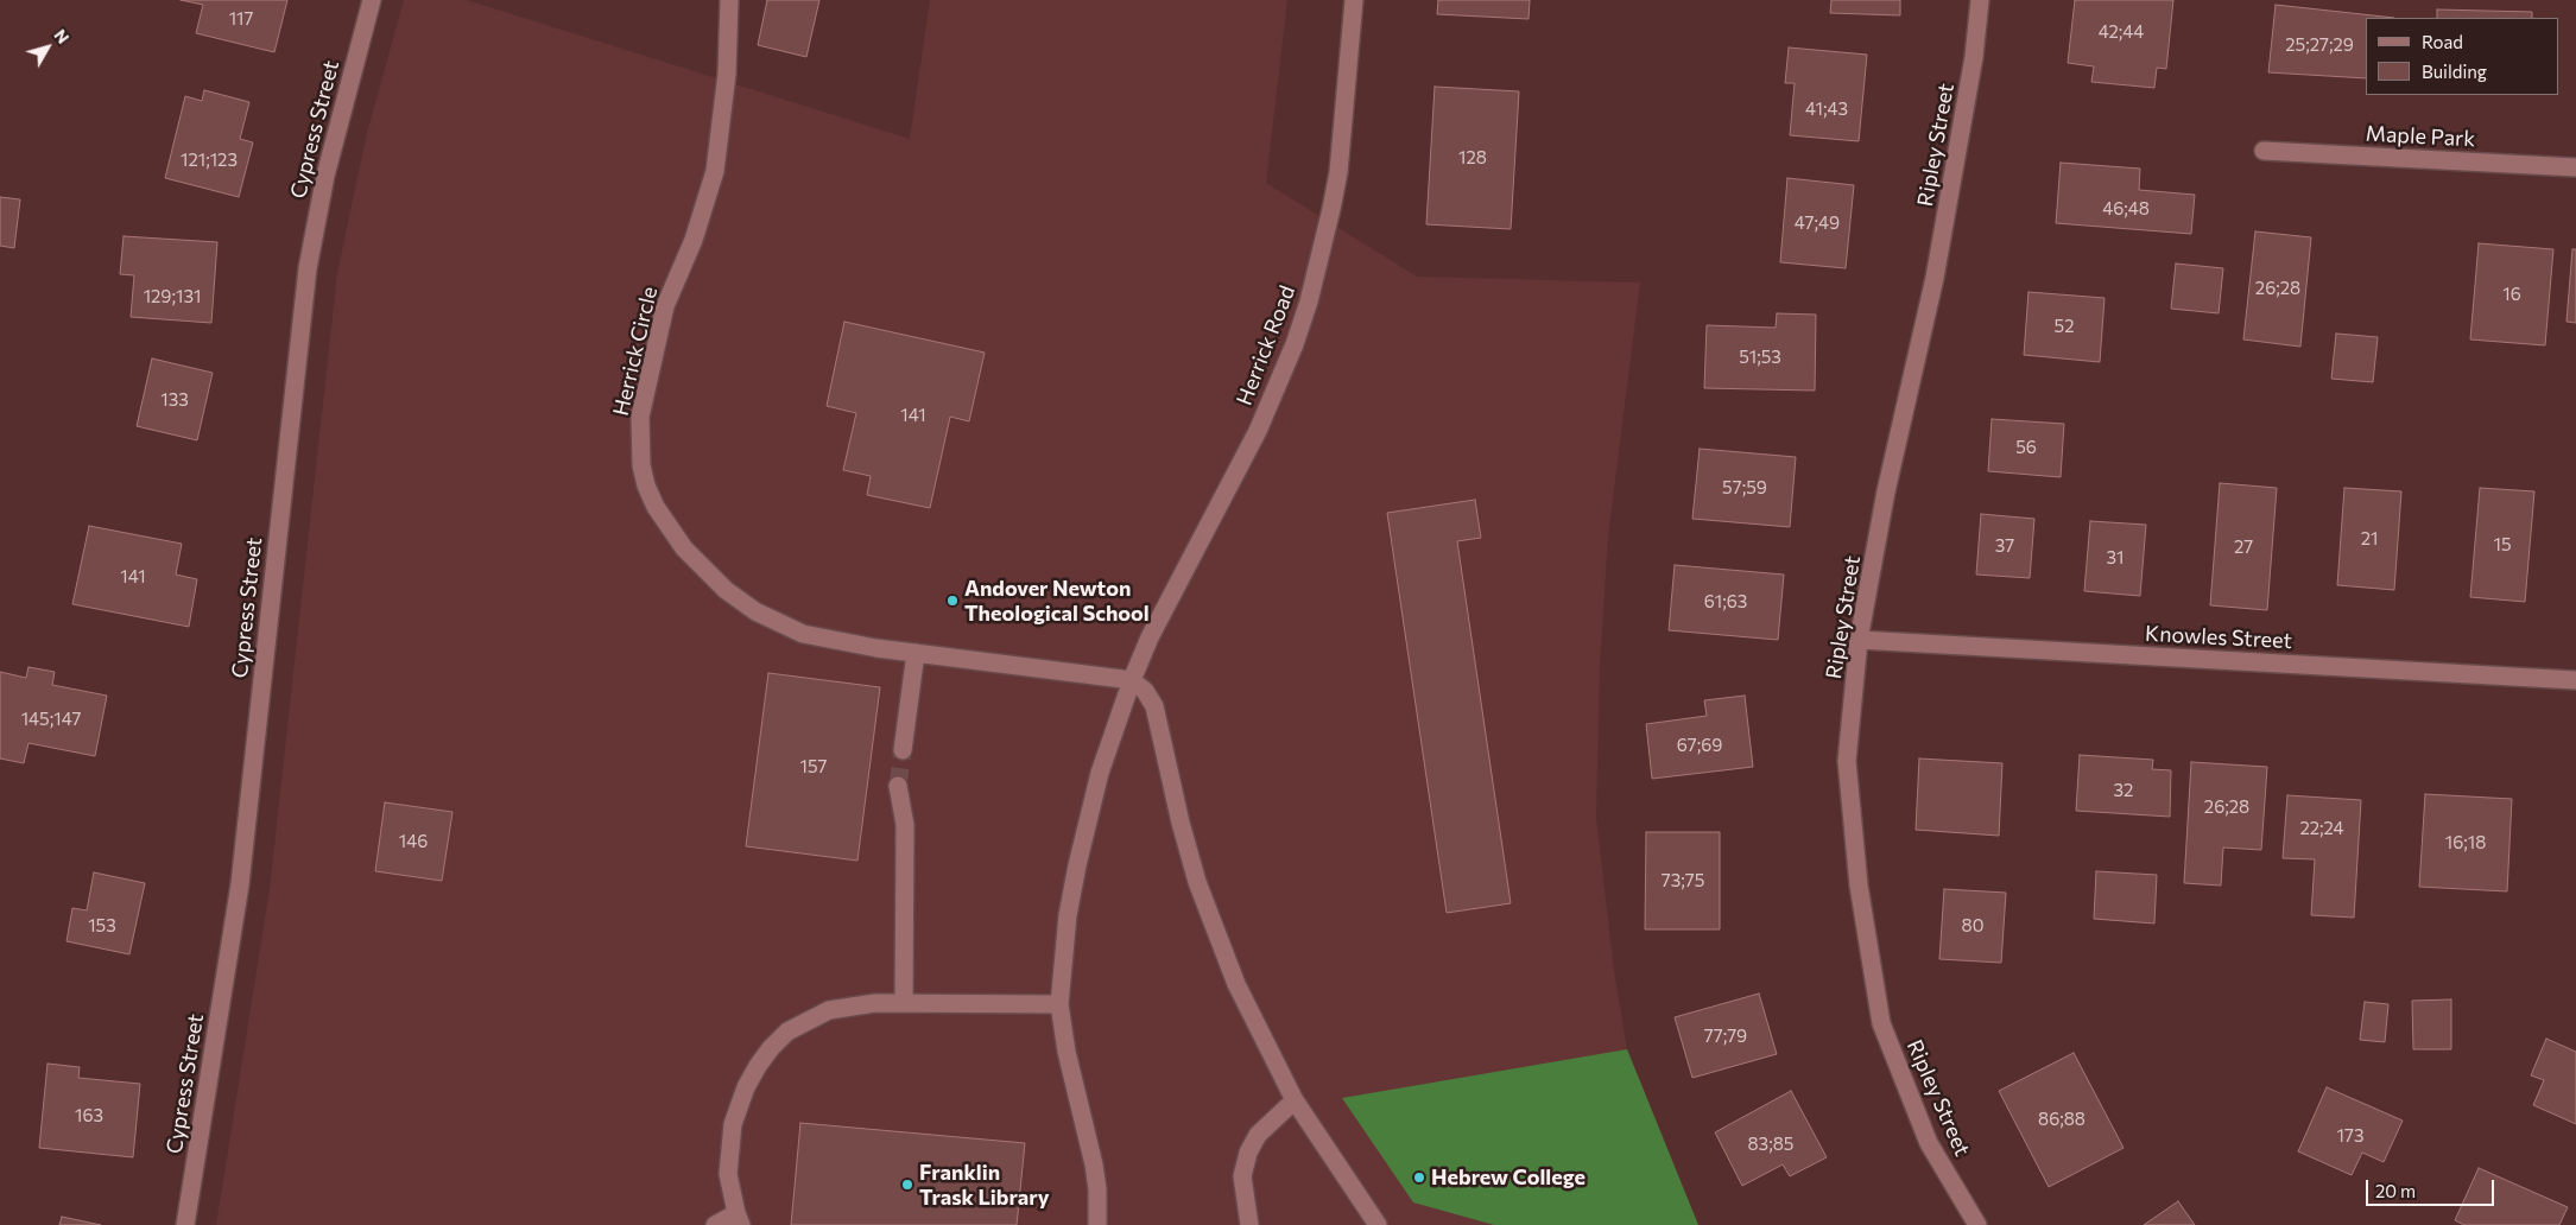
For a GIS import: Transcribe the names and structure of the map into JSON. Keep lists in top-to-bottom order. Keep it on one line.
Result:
{"streets":{"street":["Cypress Street","Maple Park","Ripley Street","Herrick Road","Herrick Circle","Knowles Street"]},"crossings":[["Ripley Street","Knowles Street"],["Herrick Road","Herrick Circle"]],"places":["Andover Newton Theological School","Hebrew College","Franklin Trask Library"],"house_numbers":["117","42;44","25;27;29","41;43","128","121;123","46;48","47;49","26;28","16","129;131","52","51;53","133","141","56","57;59","21","15","37","27","31","141","61;63","145;147","67;69","157","32","26;28","22;24","146","16;18","73;75","153","80","77;79","163","86;88","173","83;85"],"legend":["Road","Building"],"scale_bar":"20 m","north":"top right"}
